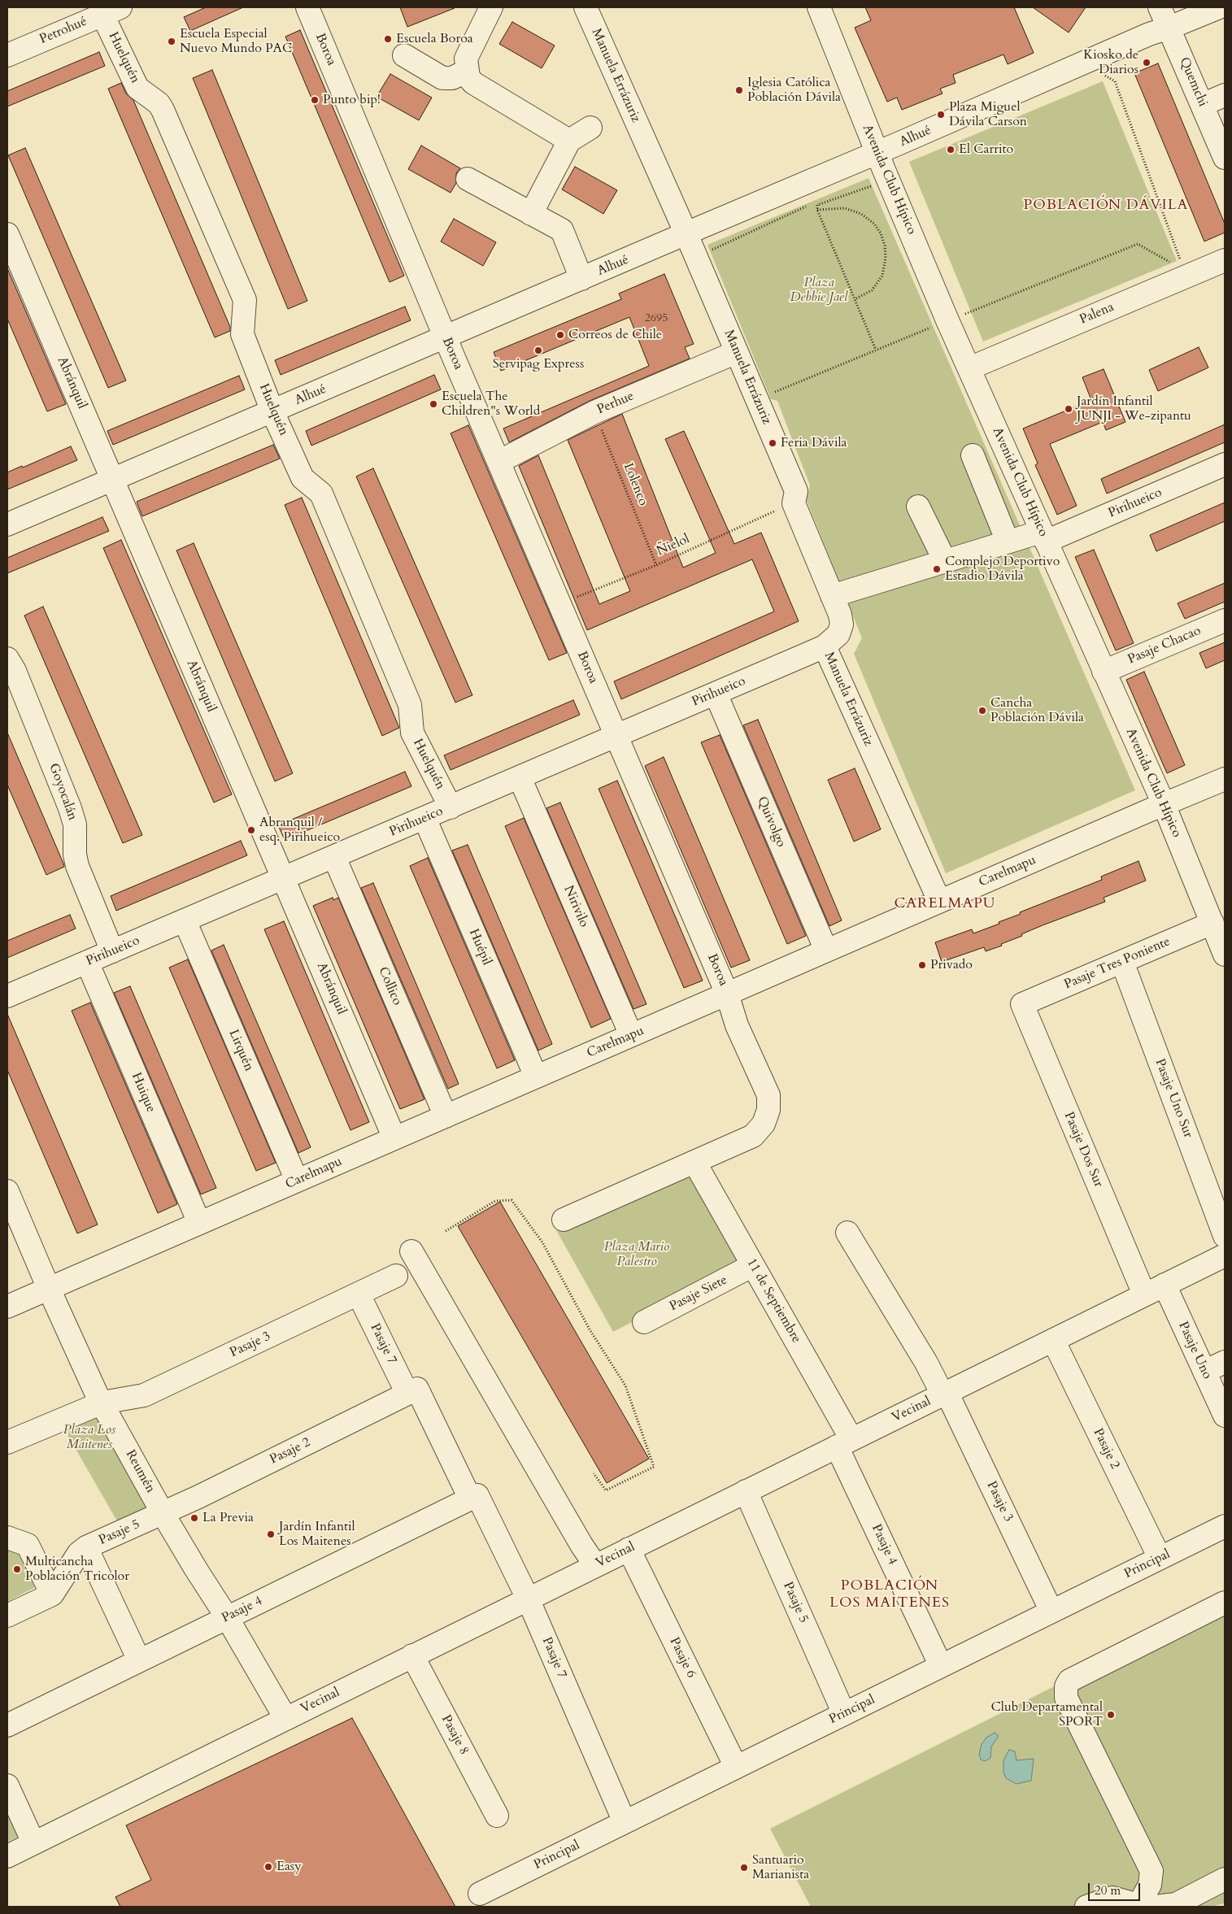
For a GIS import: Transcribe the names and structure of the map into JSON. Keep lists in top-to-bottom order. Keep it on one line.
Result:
{"streets":{"street":["Petrohué","Boroa","Huelquén","Manuela Errázuriz","Quemchi","Alhué","Avenida Club Hípico","Palena","Abránquil","Perhue","Pirihueico","Pasaje Chacao","Goyocalán","Quivolgo","Carelmapu","Nirivilo","Huépil","Pasaje Tres Poniente","Collico","Lirquén","Huique","Pasaje Uno Sur","Pasaje Dos Sur","Pasaje Siete","11 de Septiembre","Pasaje 7","Pasaje 3","Pasaje Uno","Vecinal","Pasaje 2","Reumén","Pasaje 5","Pasaje 4","Principal","Pasaje 6","Pasaje 8"],"path":["Lolenco","Ñielol"]},"crossings":[["Petrohué","Huelquén"],["Boroa","Alhué"],["Boroa","Perhue"],["Boroa","Pirihueico"],["Boroa","Ñielol"],["Boroa","Carelmapu"],["Boroa","11 de Septiembre"],["Huelquén","Alhué"],["Huelquén","Pirihueico"],["Manuela Errázuriz","Alhué"],["Manuela Errázuriz","Perhue"],["Manuela Errázuriz","Pirihueico"],["Manuela Errázuriz","Ñielol"],["Manuela Errázuriz","Carelmapu"],["Quemchi","Alhué"],["Alhué","Avenida Club Hípico"],["Alhué","Abránquil"],["Avenida Club Hípico","Palena"],["Avenida Club Hípico","Pirihueico"],["Avenida Club Hípico","Pasaje Chacao"],["Avenida Club Hípico","Carelmapu"],["Avenida Club Hípico","Pasaje Tres Poniente"],["Abránquil","Pirihueico"],["Abránquil","Carelmapu"],["Perhue","Lolenco"],["Lolenco","Ñielol"],["Pirihueico","Goyocalán"],["Pirihueico","Quivolgo"],["Pirihueico","Nirivilo"],["Pirihueico","Huépil"],["Pirihueico","Collico"],["Pirihueico","Lirquén"],["Pirihueico","Huique"],["Quivolgo","Carelmapu"],["Carelmapu","Nirivilo"],["Carelmapu","Huépil"],["Carelmapu","Collico"],["Carelmapu","Lirquén"],["Carelmapu","Huique"],["Carelmapu","Reumén"],["Pasaje Tres Poniente","Pasaje Uno Sur"],["Pasaje Tres Poniente","Pasaje Dos Sur"],["Pasaje Dos Sur","Vecinal"],["Pasaje Siete","11 de Septiembre"],["11 de Septiembre","Vecinal"],["11 de Septiembre","Pasaje 4"],["Pasaje 7","Pasaje 3"],["Pasaje 7","Vecinal"],["Pasaje 7","Pasaje 2"],["Pasaje 7","Pasaje 4"],["Pasaje 7","Principal"],["Pasaje 3","Vecinal"],["Pasaje 3","Reumén"],["Pasaje 3","Principal"],["Pasaje Uno","Vecinal"],["Vecinal","Pasaje 2"],["Vecinal","Reumén"],["Vecinal","Pasaje 5"],["Vecinal","Pasaje 4"],["Vecinal","Pasaje 6"],["Vecinal","Pasaje 8"],["Pasaje 2","Reumén"],["Pasaje 2","Pasaje 5"],["Pasaje 2","Principal"],["Reumén","Pasaje 5"],["Reumén","Pasaje 4"],["Pasaje 5","Principal"],["Pasaje 4","Principal"],["Principal","Pasaje 6"]],"districts":["POBLACIÓN DÁVILA","CARELMAPU","POBLACIÓN LOS MAITENES"],"parks":["Plaza Debbie Jael","Plaza Mario Palestro","Plaza Los Maitenes"],"places":["Escuela Boroa","Escuela Especial Nuevo Mundo PAC","Kiosko de Diarios","Iglesia Católica Población Dávila","Punto bip!","Plaza Miguel Dávila Carson","El Carrito","Correos de Chile","Servipag Express","Escuela The Children\"s World","Jardín Infantil JUNJI - We-zipantu","Feria Dávila","Complejo Deportivo Estadio Dávila","Cancha Población Dávila","Abranquil / esq. Pirihueico","Privado","La Previa","Jardín Infantil Los Maitenes","Multicancha Población Tricolor","Club Departamental SPORT","Easy","Santuario Marianista"],"house_numbers":["2695"],"scale_bar":"20 m"}
